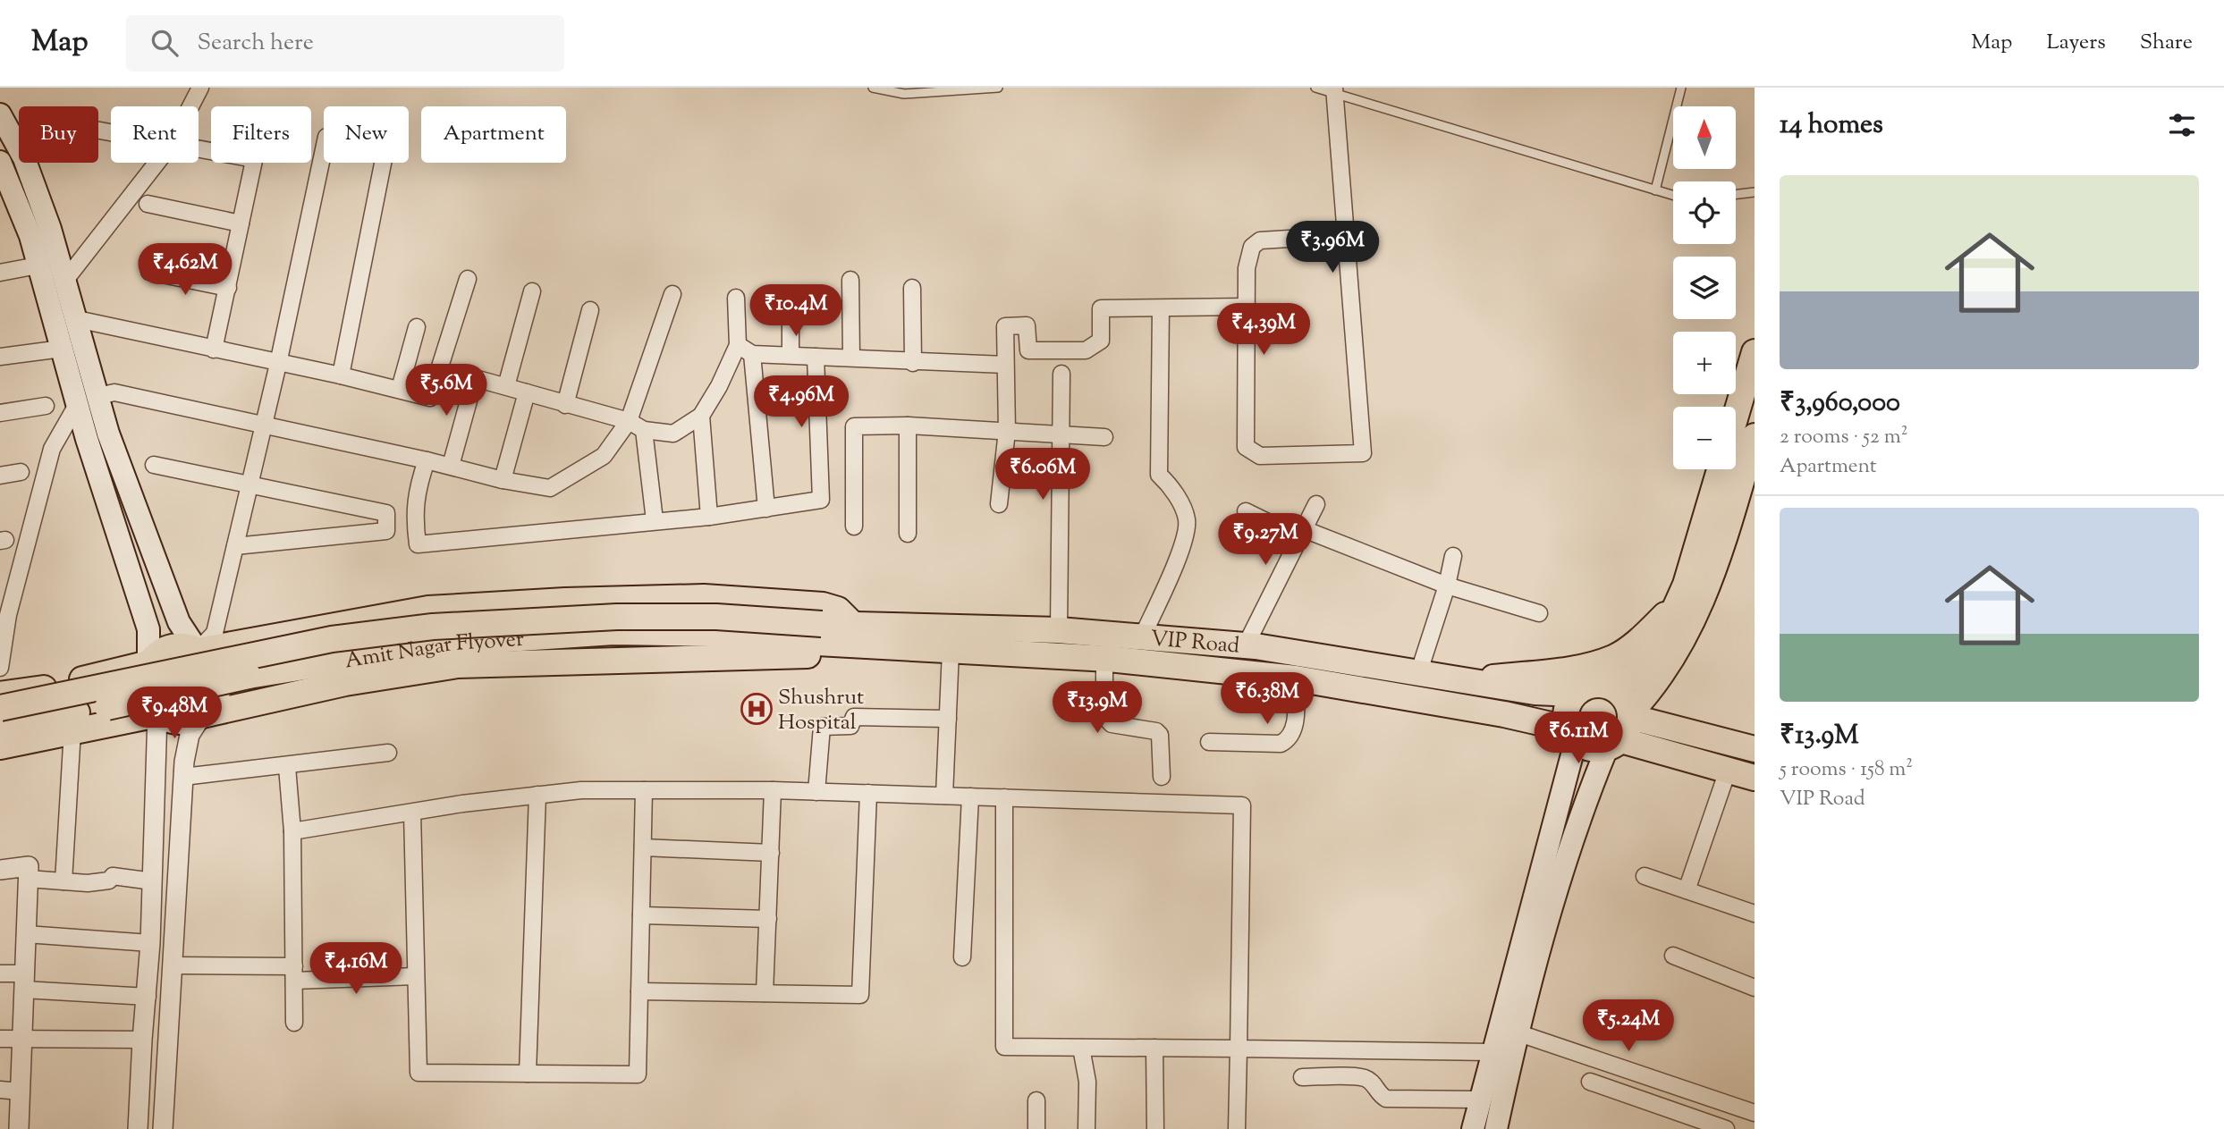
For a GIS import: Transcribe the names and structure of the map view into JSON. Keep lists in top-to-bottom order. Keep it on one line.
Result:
{"streets":{"main road":["VIP Road","Amit Nagar Flyover"]},"crossings":[["VIP Road","Amit Nagar Flyover"]],"places":{"hospital":["Shushrut Hospital"]},"north":"top","page":{"header":"Map","search":"Search here","nav":["Map","Layers","Share"],"heading":"14 homes","map_buttons":["+","−"],"chip":["Buy","Rent","Filters","New","Apartment"],"list":[{"name":"₹3,960,000","note":"2 rooms · 52 m² · Apartment"},{"name":"₹13.9M","note":"5 rooms · 158 m² · VIP Road"}],"price":["₹3.96M","₹4.62M","₹10.4M","₹4.39M","₹5.6M","₹4.96M","₹6.06M","₹9.27M","₹6.38M","₹13.9M","₹9.48M","₹6.11M","₹4.16M","₹5.24M"]}}
